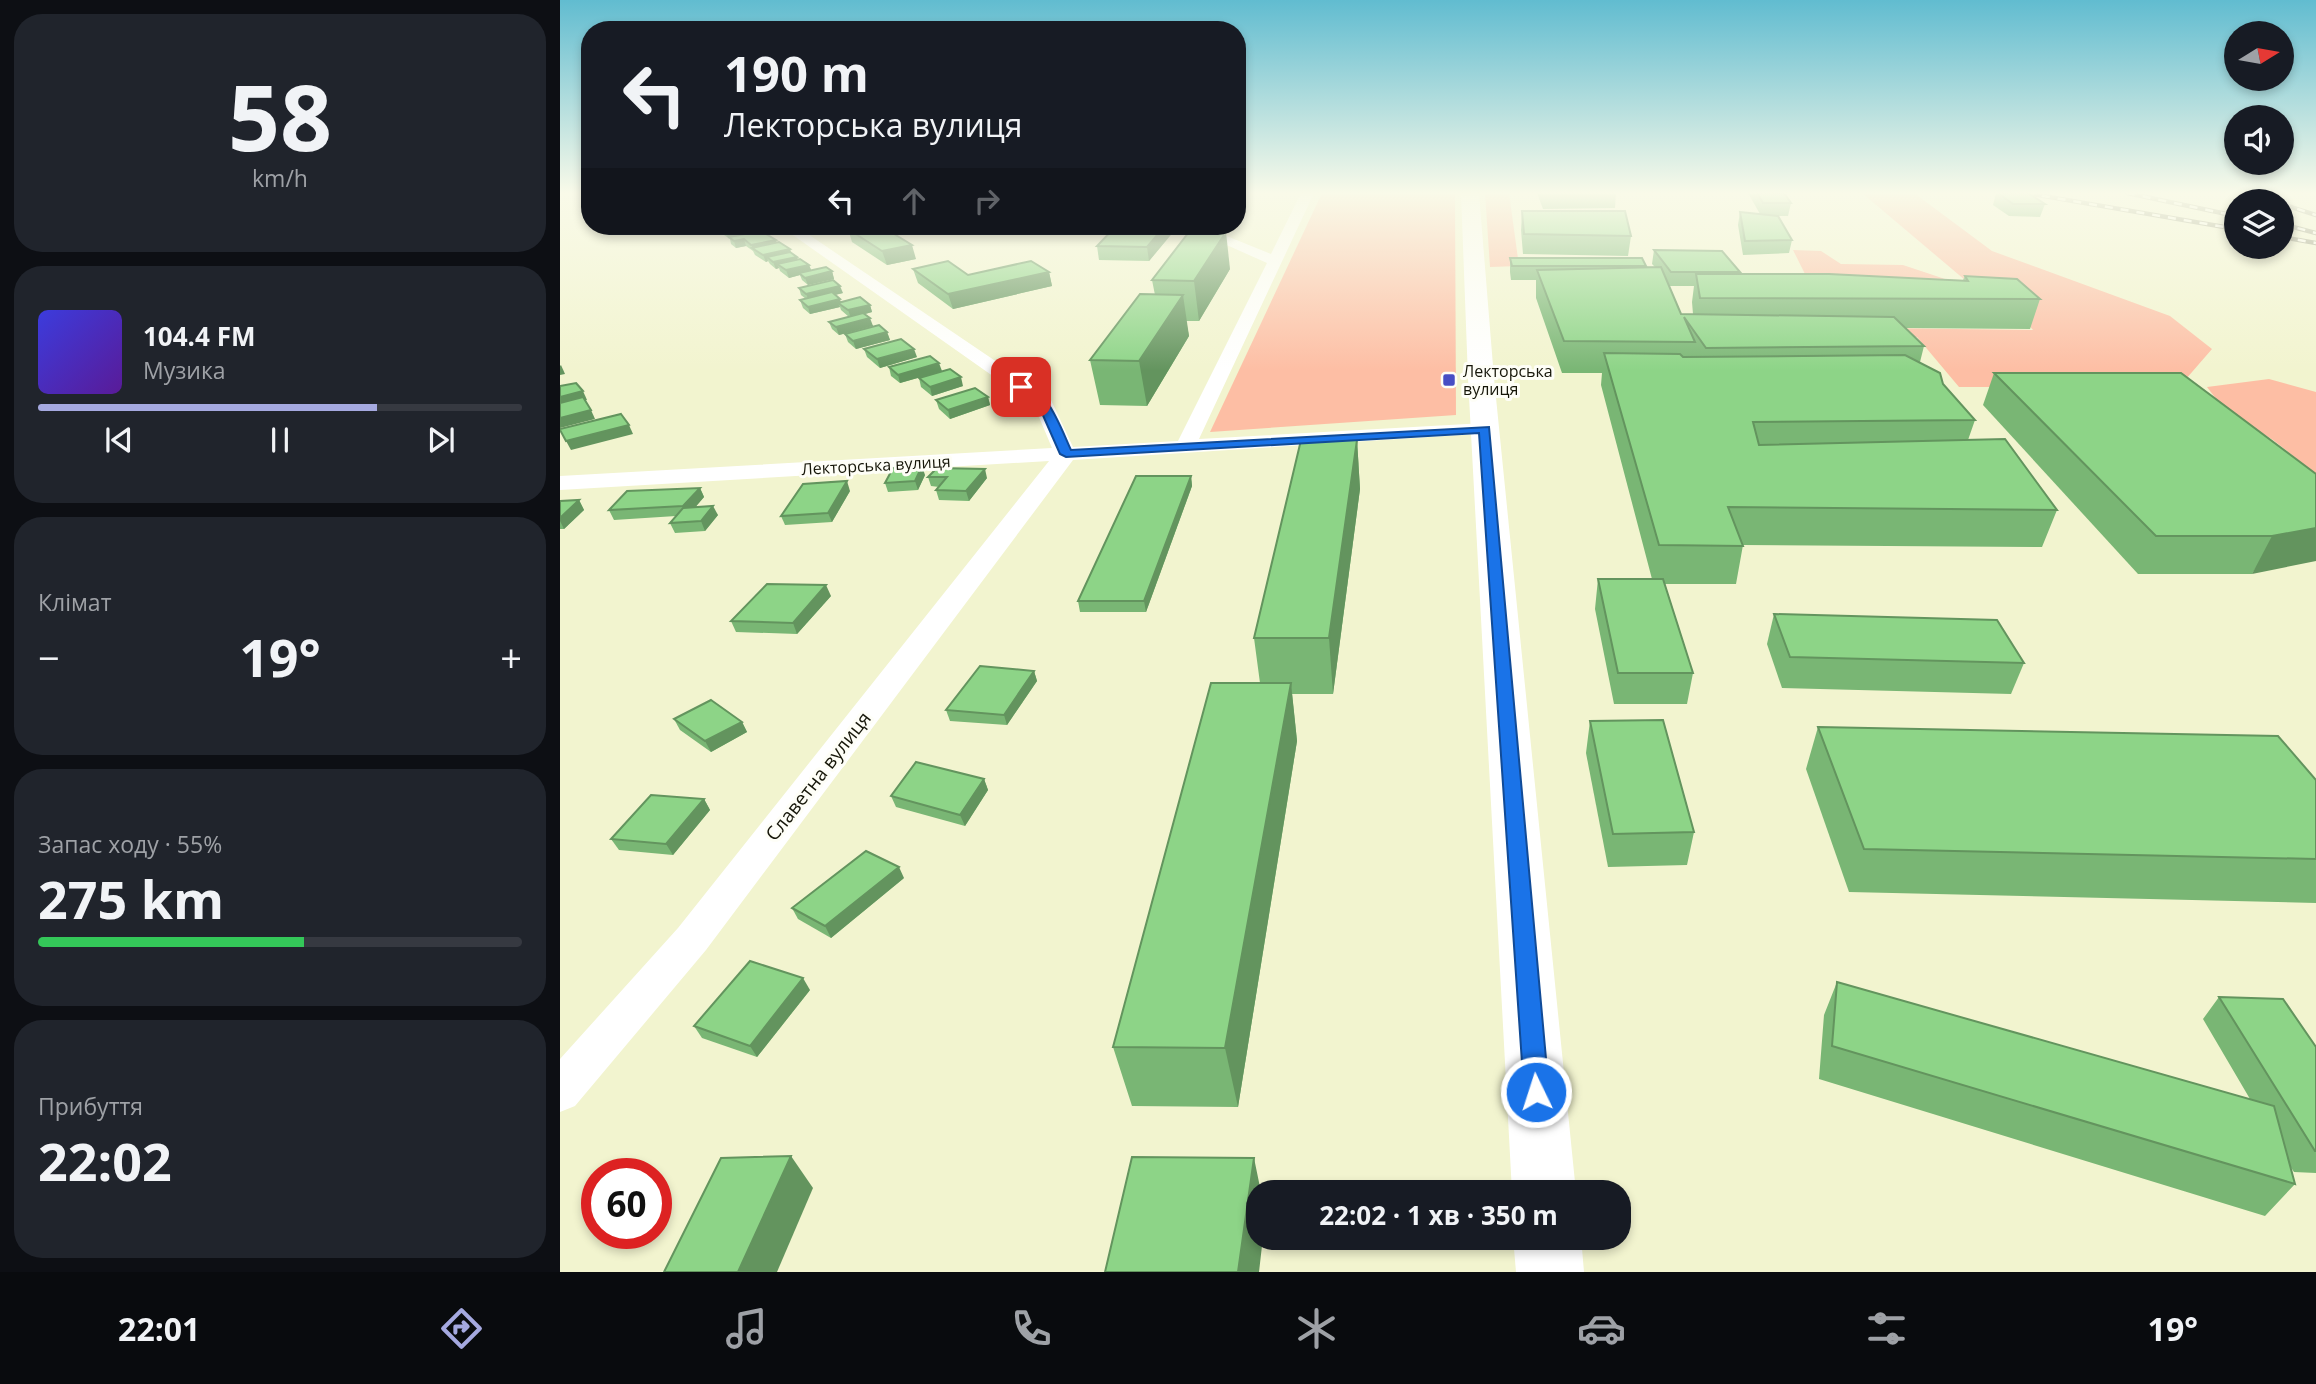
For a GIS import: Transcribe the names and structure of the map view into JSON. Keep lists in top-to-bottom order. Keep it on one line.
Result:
{"streets":{"street":["Лекторська вулиця","Славетна вулиця"]},"crossings":[["Лекторська вулиця","Славетна вулиця"]],"places":{"transit":["Лекторська вулиця"]},"north":"right","page":{"tile":[["58","km/h"],"Клімат",["Запас ходу · 55%","275 km"],["Прибуття","22:02"]],"turn":["190 m","Лекторська вулиця"],"song":["104.4 FM","Музика"],"heat":["−","19°","+"],"limit":"60","trip":"22:02 · 1 хв · 350 m","tabs":["22:01","19°"]}}
